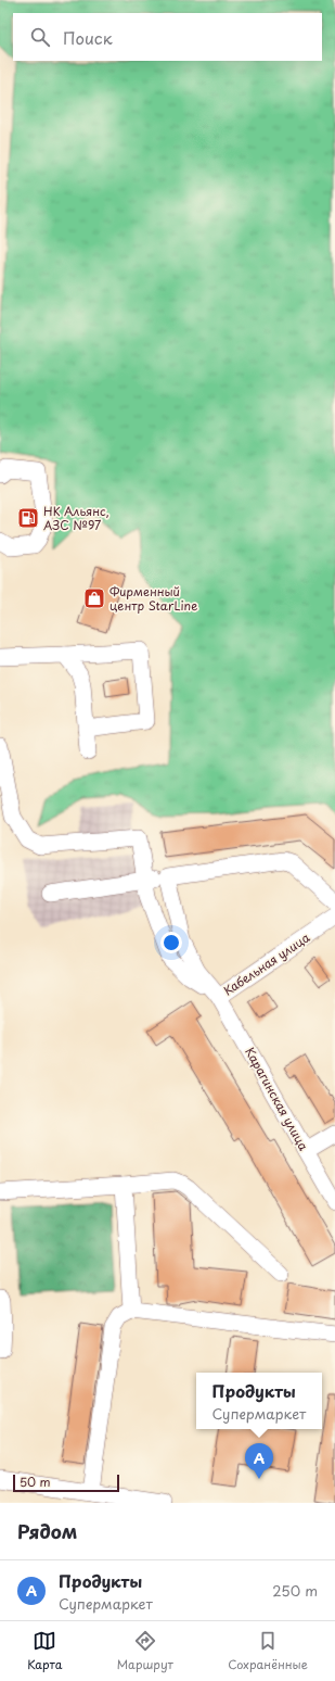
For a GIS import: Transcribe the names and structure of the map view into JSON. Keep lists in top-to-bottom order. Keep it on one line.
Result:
{"streets":{"street":["Кабельная улица","Карагинская улица"]},"crossings":[["Кабельная улица","Карагинская улица"]],"places":{"fuel station":["НК Альянс, АЗС №97"],"shop":["Фирменный центр StarLine"]},"scale_bar":"50 m","page":{"search":"Поиск","popup":["Продукты","Супермаркет"],"pins":"A","scale":"50 m","heading":"Рядом","list":[{"mark":"A","name":"Продукты","note":"Супермаркет","value":"250 m"}],"nav":["Карта","Маршрут","Сохранённые"]}}
